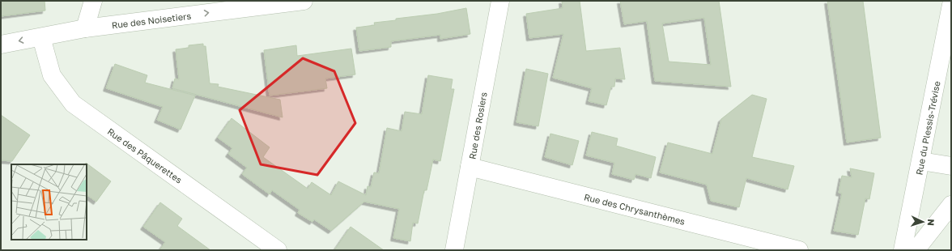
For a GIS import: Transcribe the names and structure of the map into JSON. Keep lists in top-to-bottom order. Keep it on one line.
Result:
{"streets":{"street":["Rue des Noisetiers","Rue des Rosiers","Rue du Plessis-Trévise","Rue des Pâquerettes","Rue des Chrysanthèmes"]},"crossings":[["Rue des Noisetiers","Rue des Pâquerettes"],["Rue des Rosiers","Rue des Chrysanthèmes"]],"north":"right"}
